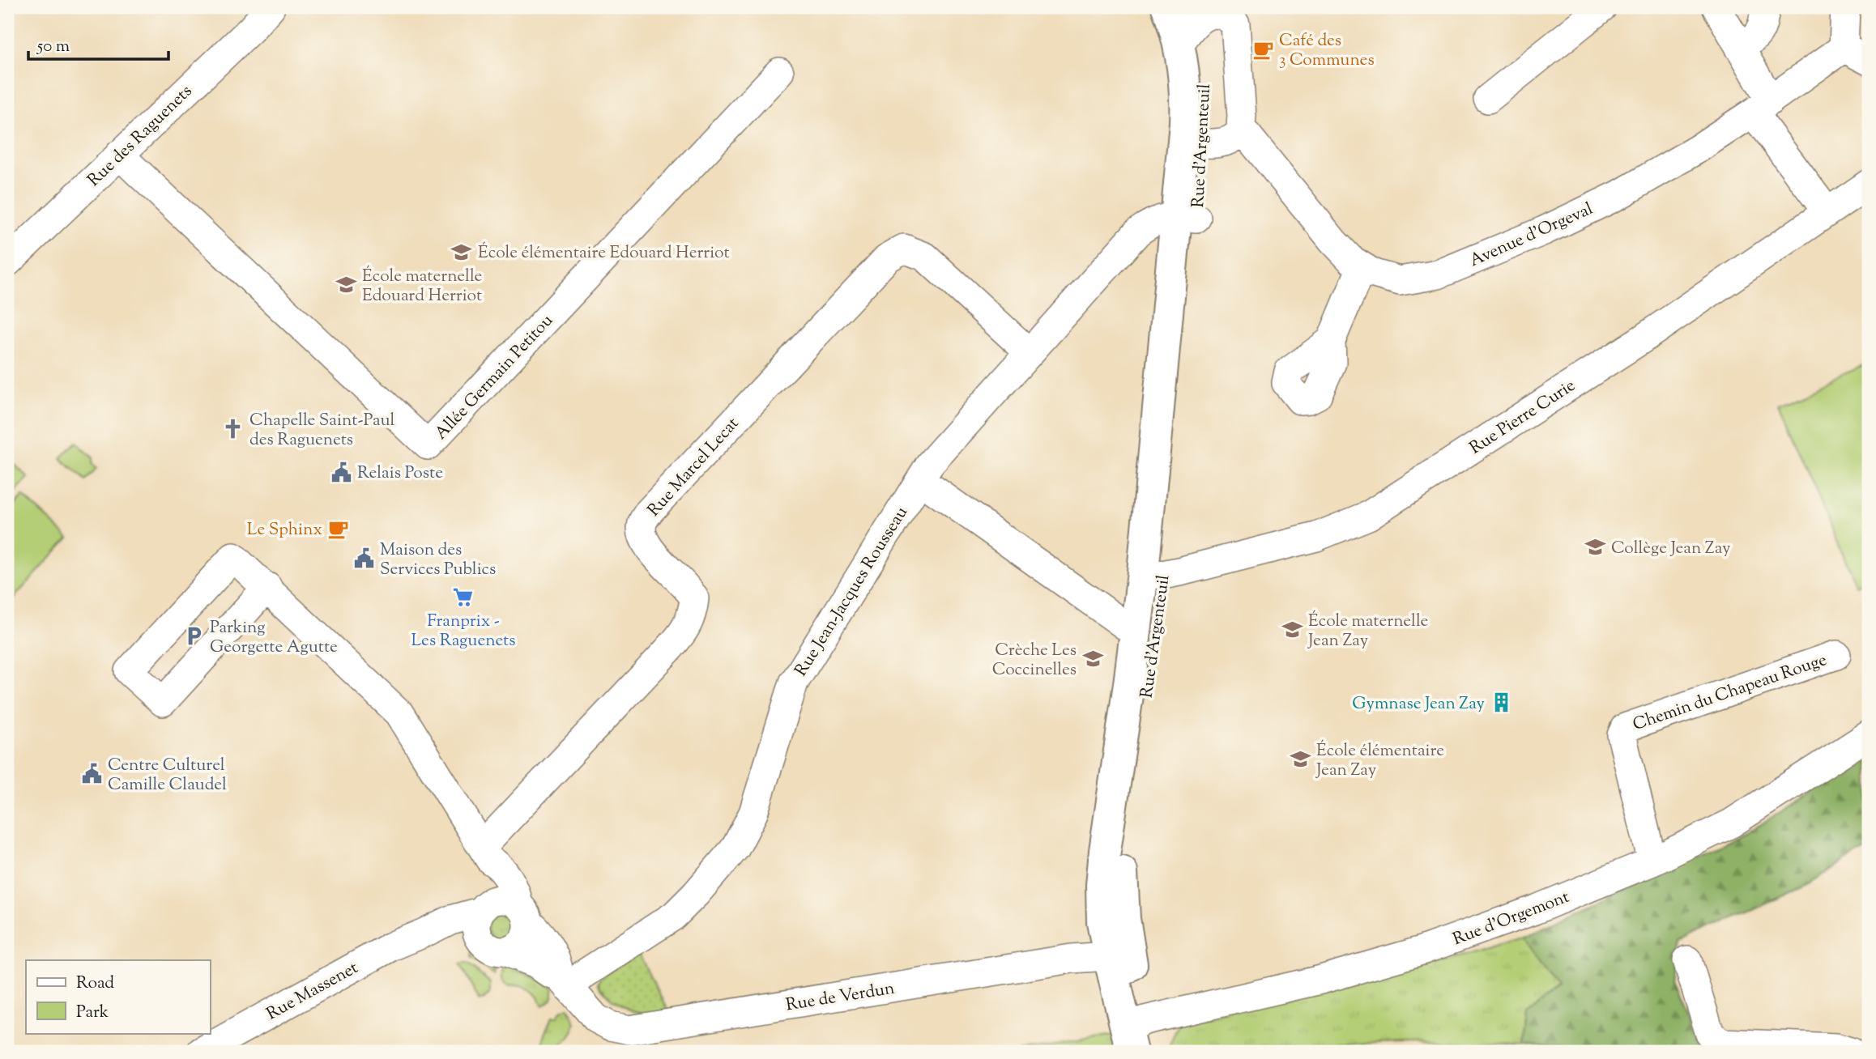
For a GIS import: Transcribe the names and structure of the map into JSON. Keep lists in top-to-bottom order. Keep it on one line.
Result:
{"streets":{"main road":["Rue d'Argenteuil"],"street":["Rue des Raguenets","Avenue d'Orgeval","Allée Germain Petitou","Rue Pierre Curie","Rue Marcel Lecat","Rue Jean-Jacques Rousseau","Chemin du Chapeau Rouge","Rue d'Orgemont","Rue Massenet","Rue de Verdun"]},"crossings":[["Rue des Raguenets","Allée Germain Petitou"],["Rue d'Argenteuil","Rue Pierre Curie"],["Rue d'Argenteuil","Rue Jean-Jacques Rousseau"],["Rue d'Argenteuil","Rue d'Orgemont"],["Rue d'Argenteuil","Rue de Verdun"],["Rue Marcel Lecat","Rue Jean-Jacques Rousseau"],["Rue Jean-Jacques Rousseau","Rue de Verdun"],["Chemin du Chapeau Rouge","Rue d'Orgemont"]],"places":{"cafe":["Café des 3 Communes","Le Sphinx"],"school or university":["École élémentaire Edouard Herriot","École maternelle Edouard Herriot","Collège Jean Zay","École maternelle Jean Zay","Crèche Les Coccinelles","École élémentaire Jean Zay"],"church":["Chapelle Saint-Paul des Raguenets"],"public building":["Relais Poste","Maison des Services Publics","Centre Culturel Camille Claudel"],"supermarket":["Franprix - Les Raguenets"],"parking":["Parking Georgette Agutte"],"building":["Gymnase Jean Zay"]},"legend":["Road","Park"],"scale_bar":"50 m"}
